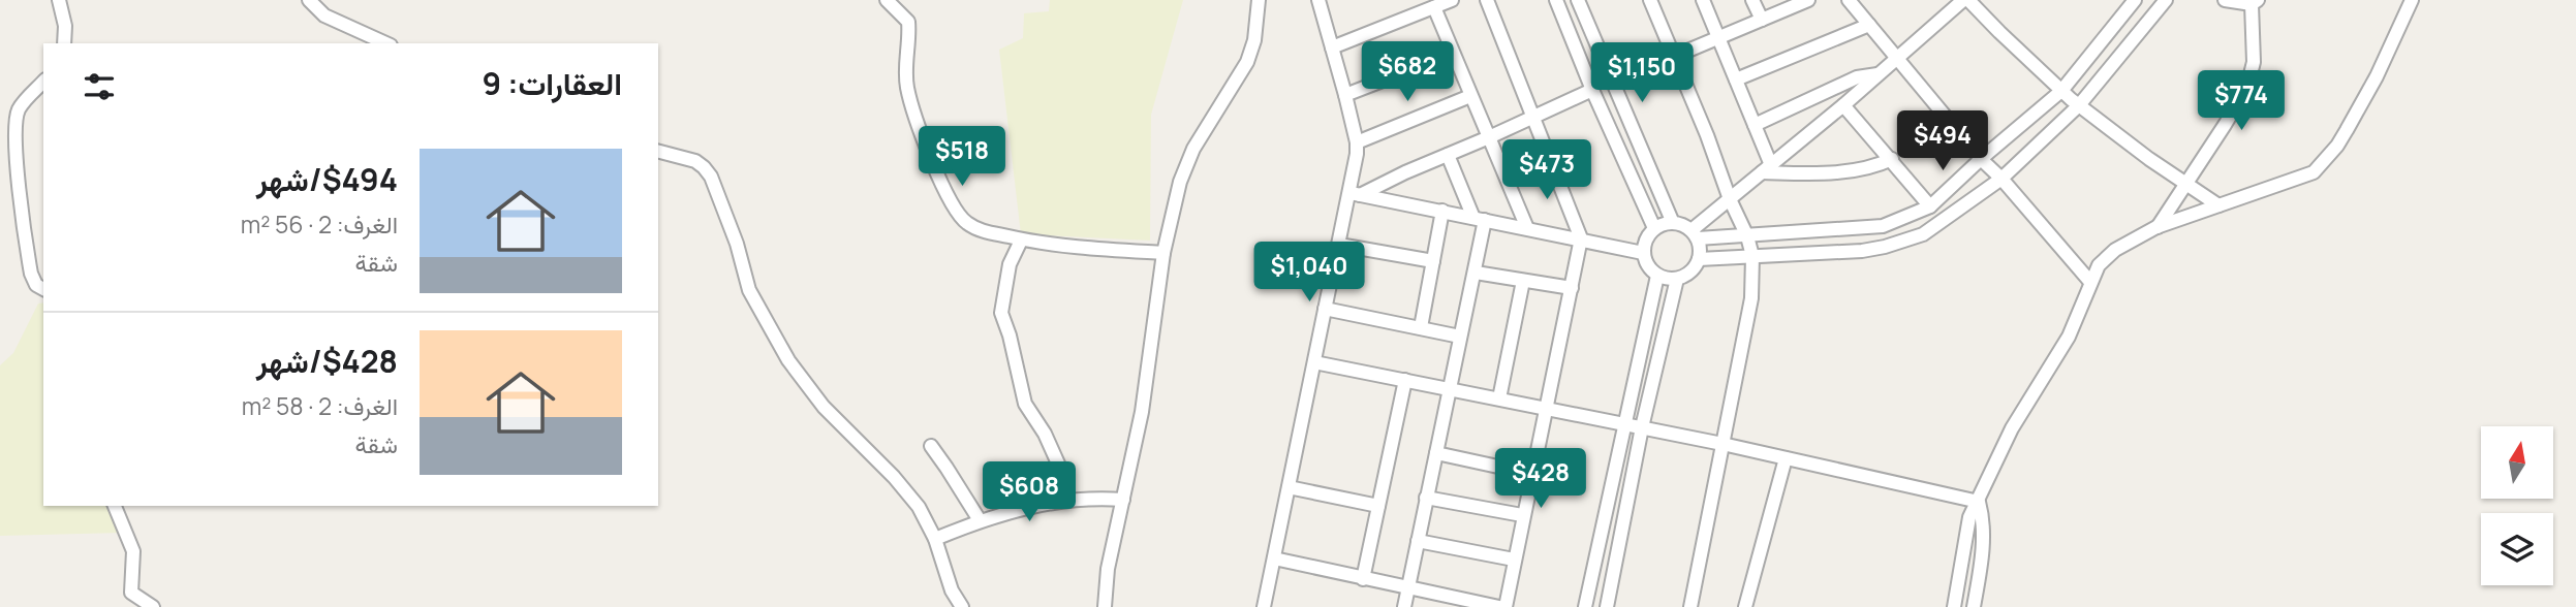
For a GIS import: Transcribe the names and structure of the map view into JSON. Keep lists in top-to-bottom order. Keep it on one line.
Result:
{"north":"top","page":{"price":["$682","$1,150","$774","$494","$518","$473","$1,040","$428","$608"],"heading":"العقارات: 9","list":[{"name":"$494/شهر","note":"الغرف: 2 · 56 m² · شقة"},{"name":"$428/شهر","note":"الغرف: 2 · 58 m² · شقة"}]}}
